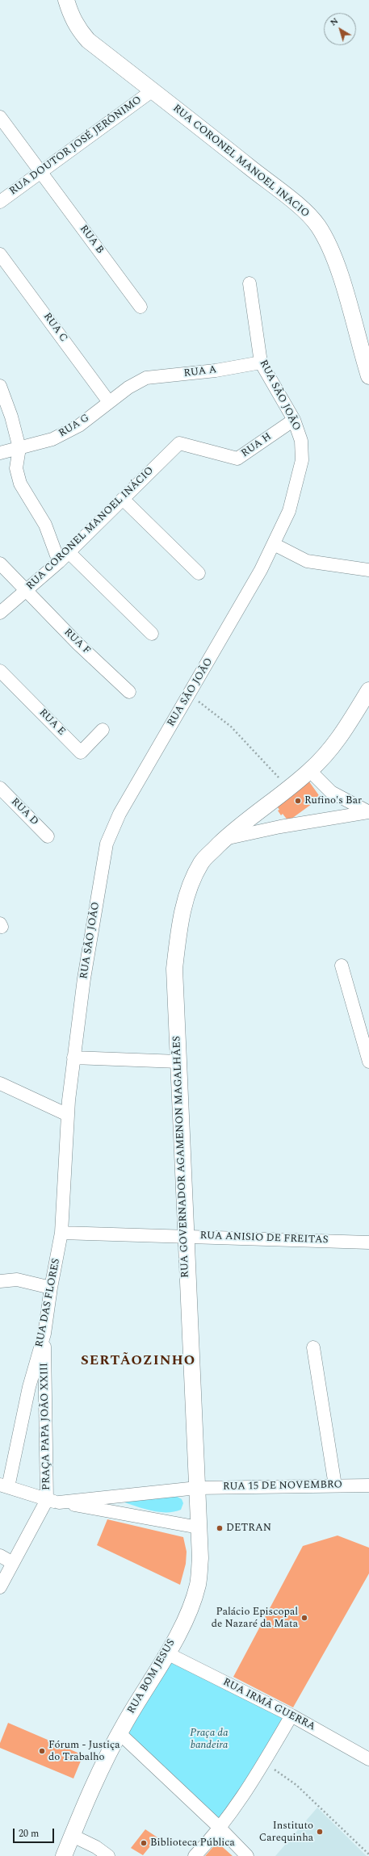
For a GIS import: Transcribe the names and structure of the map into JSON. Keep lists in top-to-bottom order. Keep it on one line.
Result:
{"streets":{"street":["RUA DOUTOR JOSÉ JERÔNIMO","RUA CORONEL MANOEL INACIO","RUA B","RUA C","RUA A","RUA SÃO JOÃO","RUA G","RUA H","RUA CORONEL MANOEL INÁCIO","RUA F","RUA E","RUA D","RUA GOVERNADOR AGAMENON MAGALHÃES","RUA ANISIO DE FREITAS","RUA DAS FLORES","PRAÇA PAPA JOÃO XXIII","RUA 15 DE NOVEMBRO","RUA BOM JESUS","RUA IRMÃ GUERRA"]},"crossings":[["RUA DOUTOR JOSÉ JERÔNIMO","RUA CORONEL MANOEL INACIO"],["RUA DOUTOR JOSÉ JERÔNIMO","RUA B"],["RUA C","RUA G"],["RUA A","RUA SÃO JOÃO"],["RUA A","RUA G"],["RUA SÃO JOÃO","RUA H"],["RUA SÃO JOÃO","RUA DAS FLORES"],["RUA H","RUA CORONEL MANOEL INÁCIO"],["RUA CORONEL MANOEL INÁCIO","RUA F"],["RUA GOVERNADOR AGAMENON MAGALHÃES","RUA ANISIO DE FREITAS"],["RUA GOVERNADOR AGAMENON MAGALHÃES","RUA 15 DE NOVEMBRO"],["RUA GOVERNADOR AGAMENON MAGALHÃES","RUA BOM JESUS"],["RUA ANISIO DE FREITAS","RUA DAS FLORES"],["RUA DAS FLORES","PRAÇA PAPA JOÃO XXIII"],["PRAÇA PAPA JOÃO XXIII","RUA 15 DE NOVEMBRO"],["RUA 15 DE NOVEMBRO","RUA BOM JESUS"],["RUA BOM JESUS","RUA IRMÃ GUERRA"]],"districts":["SERTÃOZINHO"],"parks":["Praça da bandeira"],"places":["Rufino's Bar","DETRAN","Palácio Episcopal de Nazaré da Mata","Fórum - Justiça do Trabalho","Instituto Carequinha","Biblioteca Pública"],"scale_bar":"20 m","north":"top left"}
